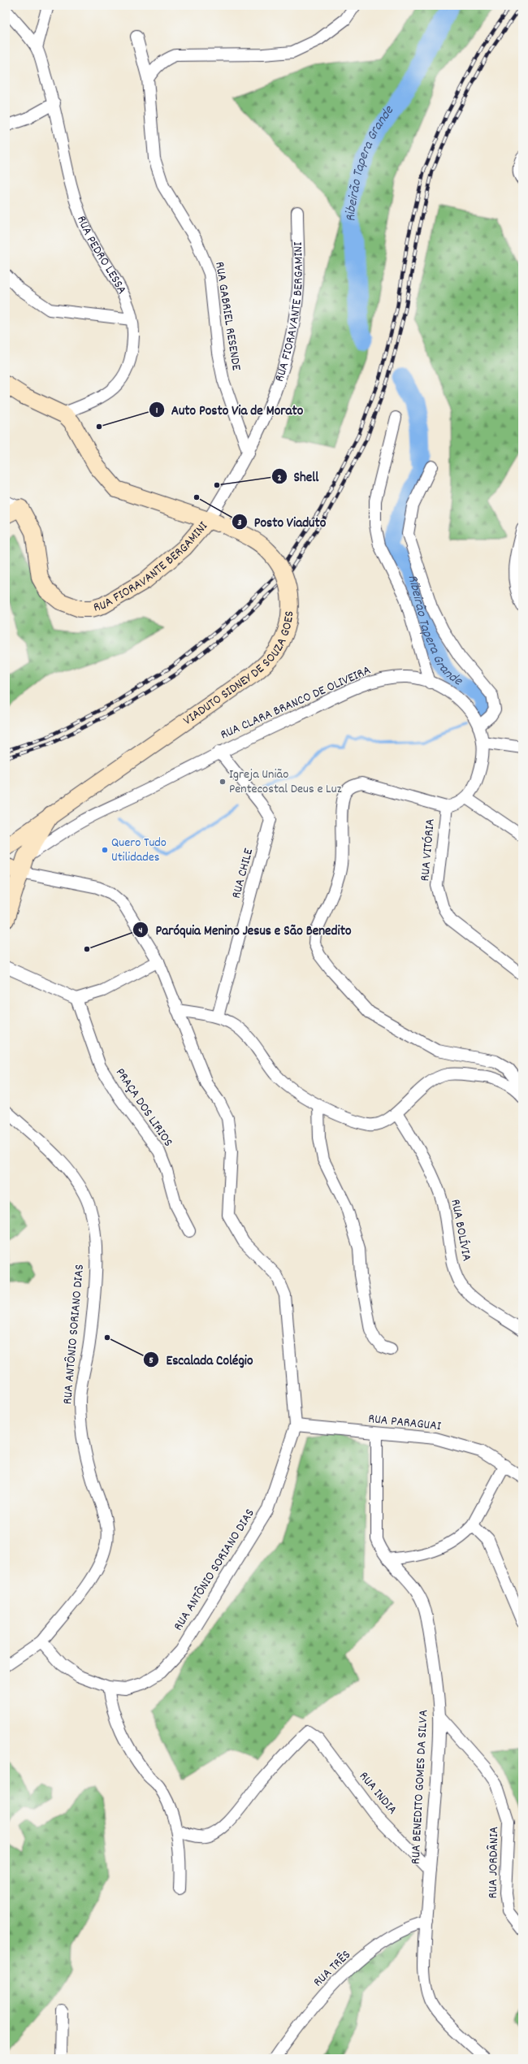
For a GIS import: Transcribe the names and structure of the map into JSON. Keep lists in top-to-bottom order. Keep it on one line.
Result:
{"streets":{"main road":["RUA FIORAVANTE BERGAMINI","VIADUTO SIDNEY DE SOUZA GOES"],"street":["RUA PEDRO LESSA","RUA GABRIEL RESENDE","RUA CLARA BRANCO DE OLIVEIRA","RUA VITÓRIA","RUA CHILE","PRAÇA DOS LIRIOS","RUA BOLÍVIA","RUA ANTÔNIO SORIANO DIAS","RUA PARAGUAI","RUA BENEDITO GOMES DA SILVA","RUA INDIA","RUA JORDÂNIA","RUA TRÊS"]},"crossings":[["RUA PEDRO LESSA","VIADUTO SIDNEY DE SOUZA GOES"],["RUA FIORAVANTE BERGAMINI","RUA GABRIEL RESENDE"],["RUA FIORAVANTE BERGAMINI","VIADUTO SIDNEY DE SOUZA GOES"],["RUA CLARA BRANCO DE OLIVEIRA","RUA VITÓRIA"],["RUA CLARA BRANCO DE OLIVEIRA","RUA CHILE"],["RUA CLARA BRANCO DE OLIVEIRA","RUA ANTÔNIO SORIANO DIAS"],["RUA ANTÔNIO SORIANO DIAS","RUA PARAGUAI"],["RUA PARAGUAI","RUA BENEDITO GOMES DA SILVA"],["RUA BENEDITO GOMES DA SILVA","RUA INDIA"],["RUA BENEDITO GOMES DA SILVA","RUA JORDÂNIA"],["RUA BENEDITO GOMES DA SILVA","RUA TRÊS"]],"water":["Ribeirão Tapera Grande"],"places":["Auto Posto Via de Morato","Shell","Posto Viaduto","Igreja União Pentecostal Deus e Luz","Quero Tudo Utilidades","Paróquia Menino Jesus e São Benedito","Escalada Colégio"]}
